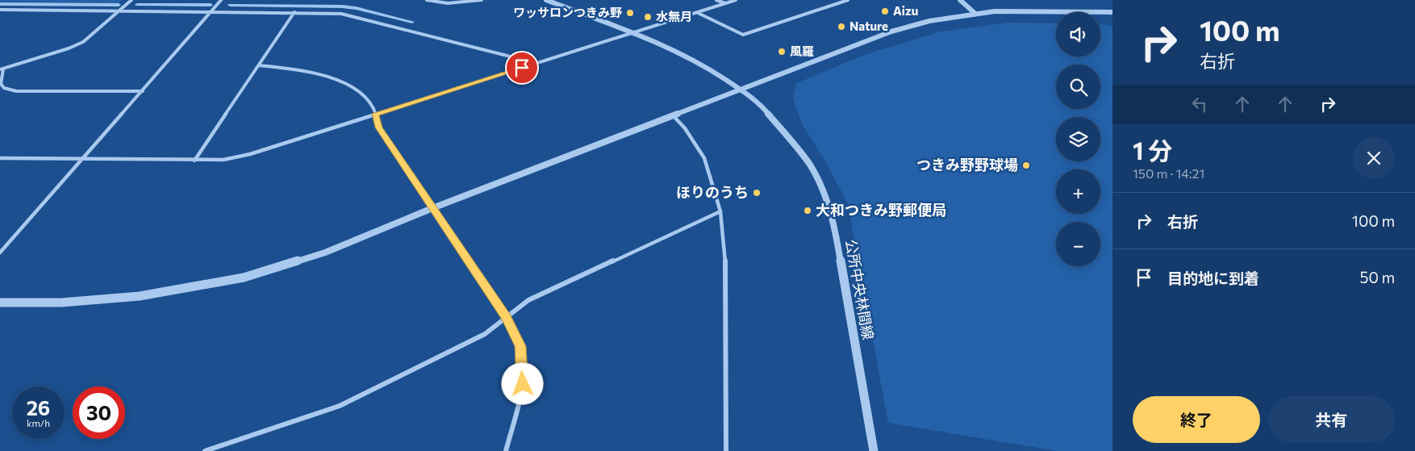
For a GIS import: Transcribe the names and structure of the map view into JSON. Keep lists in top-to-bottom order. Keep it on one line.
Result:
{"streets":{"street":["公所中央林間線"]},"places":["Aizu","ワッサロンつきみ野","水無月","Nature","風羅","つきみ野野球場","ほりのうち","大和つきみ野郵便局"],"page":{"turn":["100 m","右折"],"map_buttons":["+","−"],"heading":["1 分","150 m · 14:21"],"list":[{"name":"右折","value":"100 m"},{"name":"目的地に到着","value":"50 m"}],"speed":"26 km/h","limit":"30","buttons":["終了","共有"]}}
